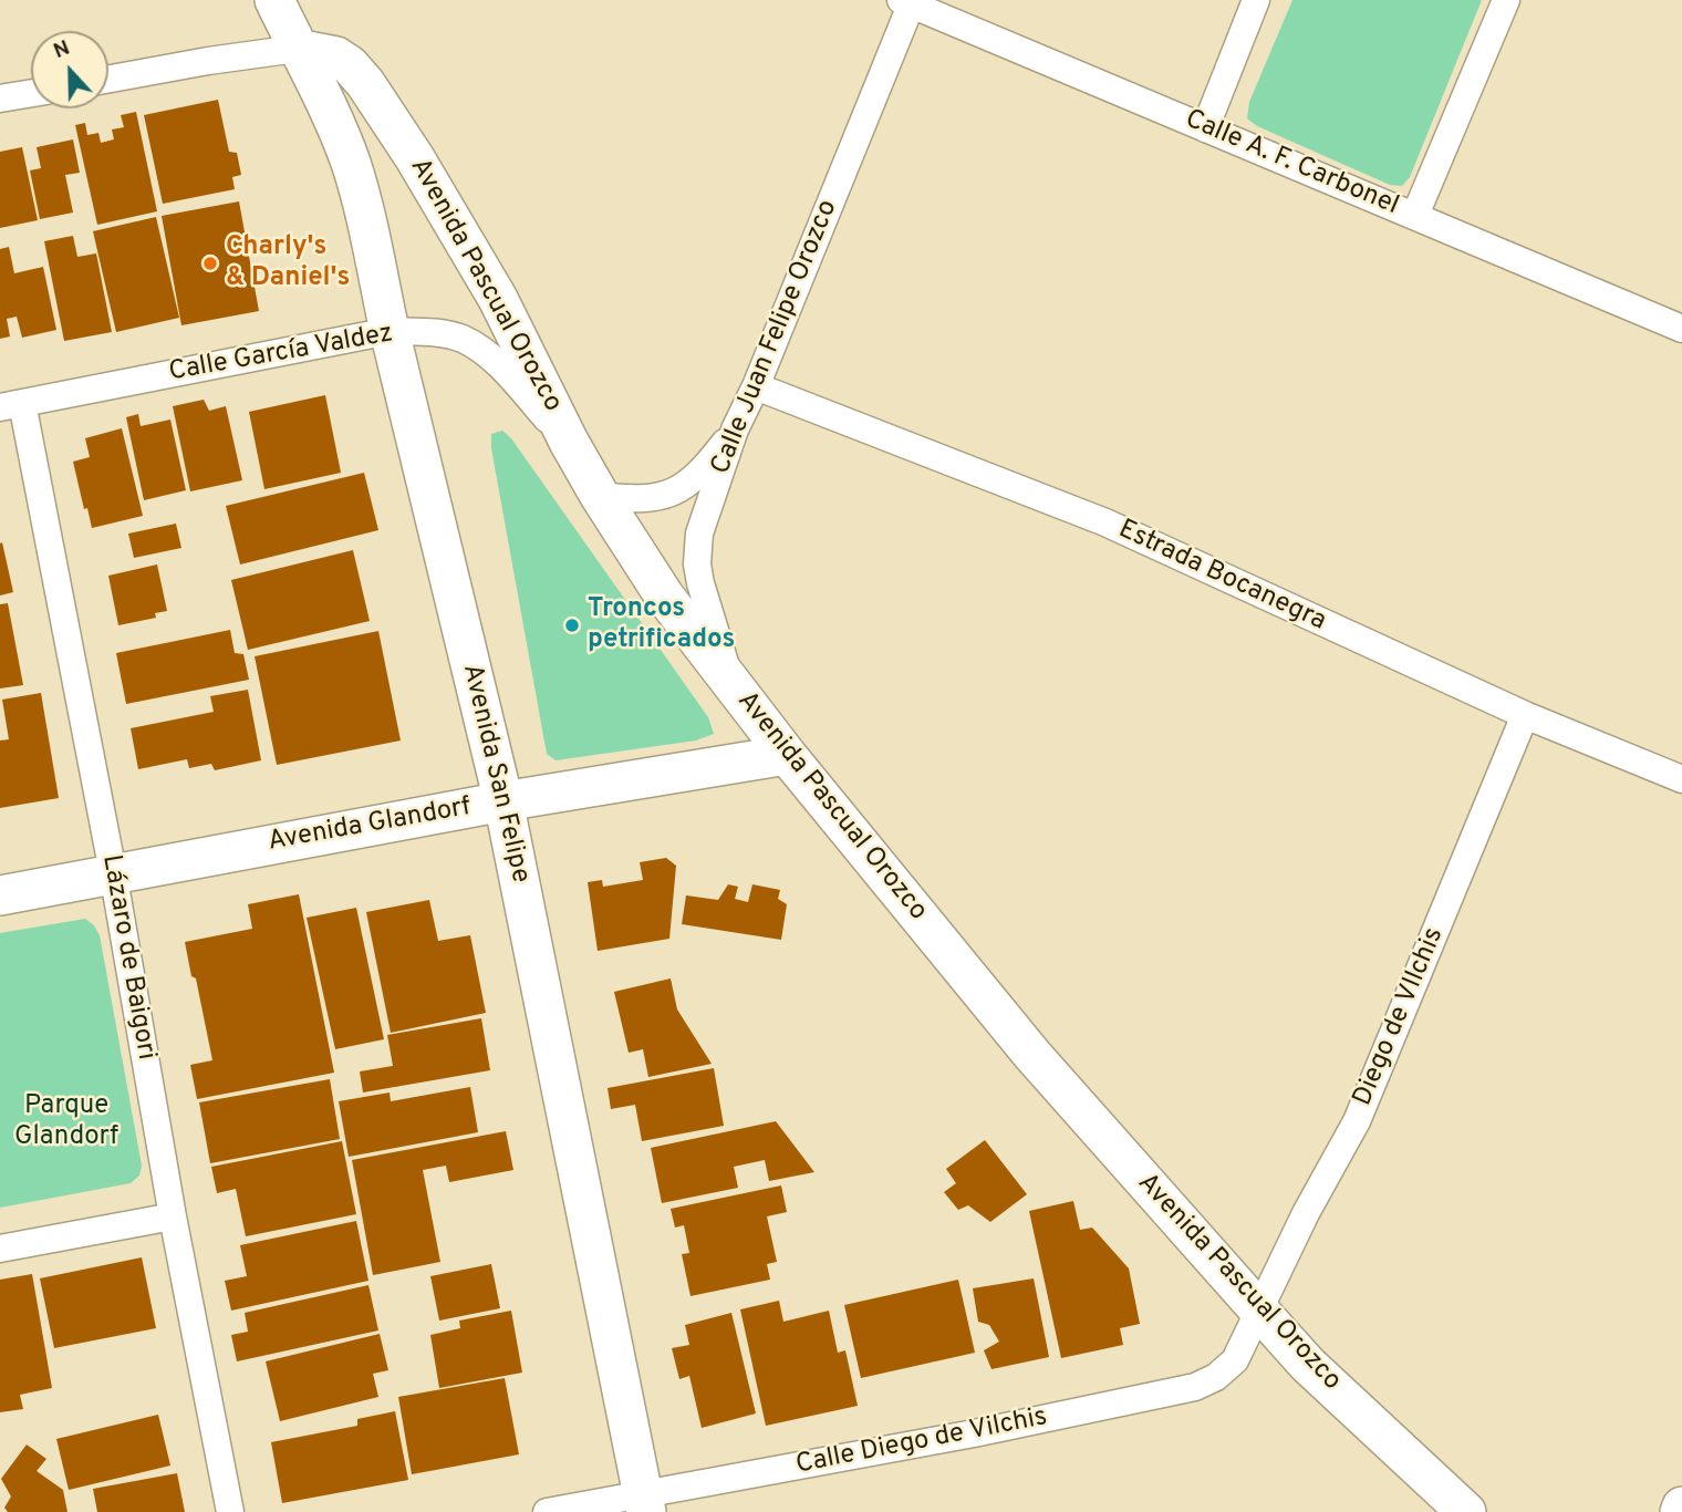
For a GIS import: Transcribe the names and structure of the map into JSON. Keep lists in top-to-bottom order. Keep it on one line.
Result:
{"streets":{"main road":["Avenida Pascual Orozco","Avenida San Felipe","Avenida Glandorf"],"street":["Calle A. F. Carbonel","Calle Juan Felipe Orozco","Calle García Valdez","Estrada Bocanegra","Lázaro de Baigori","Diego de VIlchis","Calle Diego de Vilchis"]},"crossings":[["Calle A. F. Carbonel","Calle Juan Felipe Orozco"],["Avenida Pascual Orozco","Calle Juan Felipe Orozco"],["Avenida Pascual Orozco","Calle García Valdez"],["Avenida Pascual Orozco","Avenida San Felipe"],["Avenida Pascual Orozco","Avenida Glandorf"],["Avenida Pascual Orozco","Diego de VIlchis"],["Avenida Pascual Orozco","Calle Diego de Vilchis"],["Calle Juan Felipe Orozco","Estrada Bocanegra"],["Calle García Valdez","Avenida San Felipe"],["Calle García Valdez","Lázaro de Baigori"],["Estrada Bocanegra","Diego de VIlchis"],["Avenida San Felipe","Avenida Glandorf"],["Avenida San Felipe","Calle Diego de Vilchis"],["Avenida Glandorf","Lázaro de Baigori"],["Diego de VIlchis","Calle Diego de Vilchis"]],"parks":["Parque Glandorf"],"places":["Charly's & Daniel's","Troncos petrificados"],"north":"top"}
